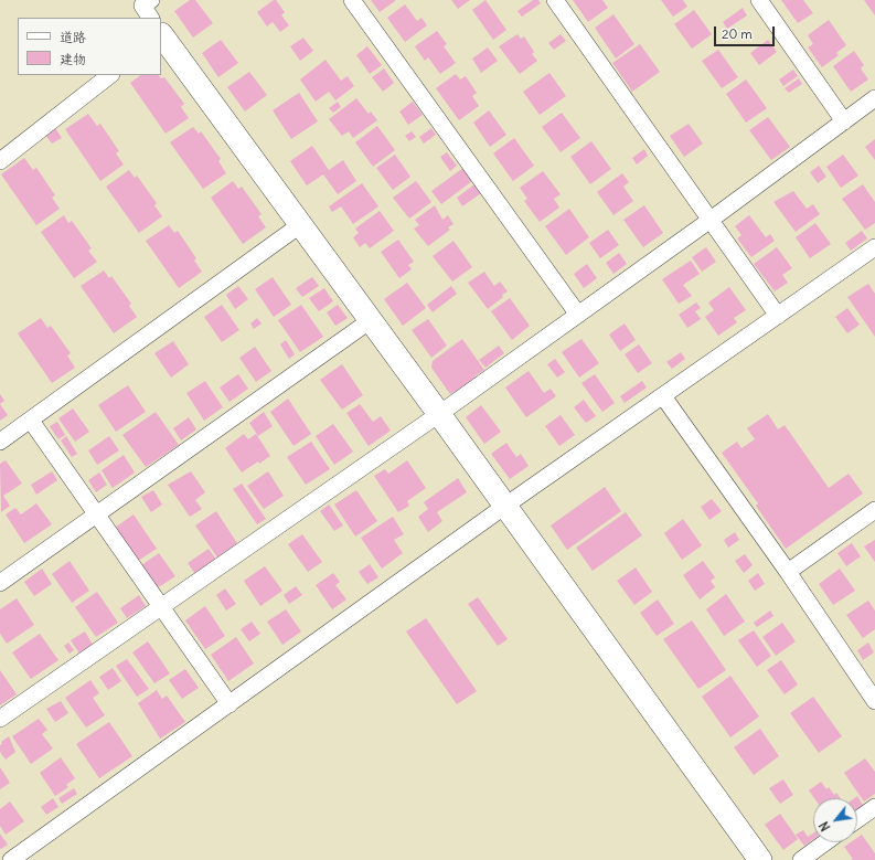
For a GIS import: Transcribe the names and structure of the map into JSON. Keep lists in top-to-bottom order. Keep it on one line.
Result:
{"legend":["道路","建物"],"scale_bar":"20 m","north":"bottom left"}
